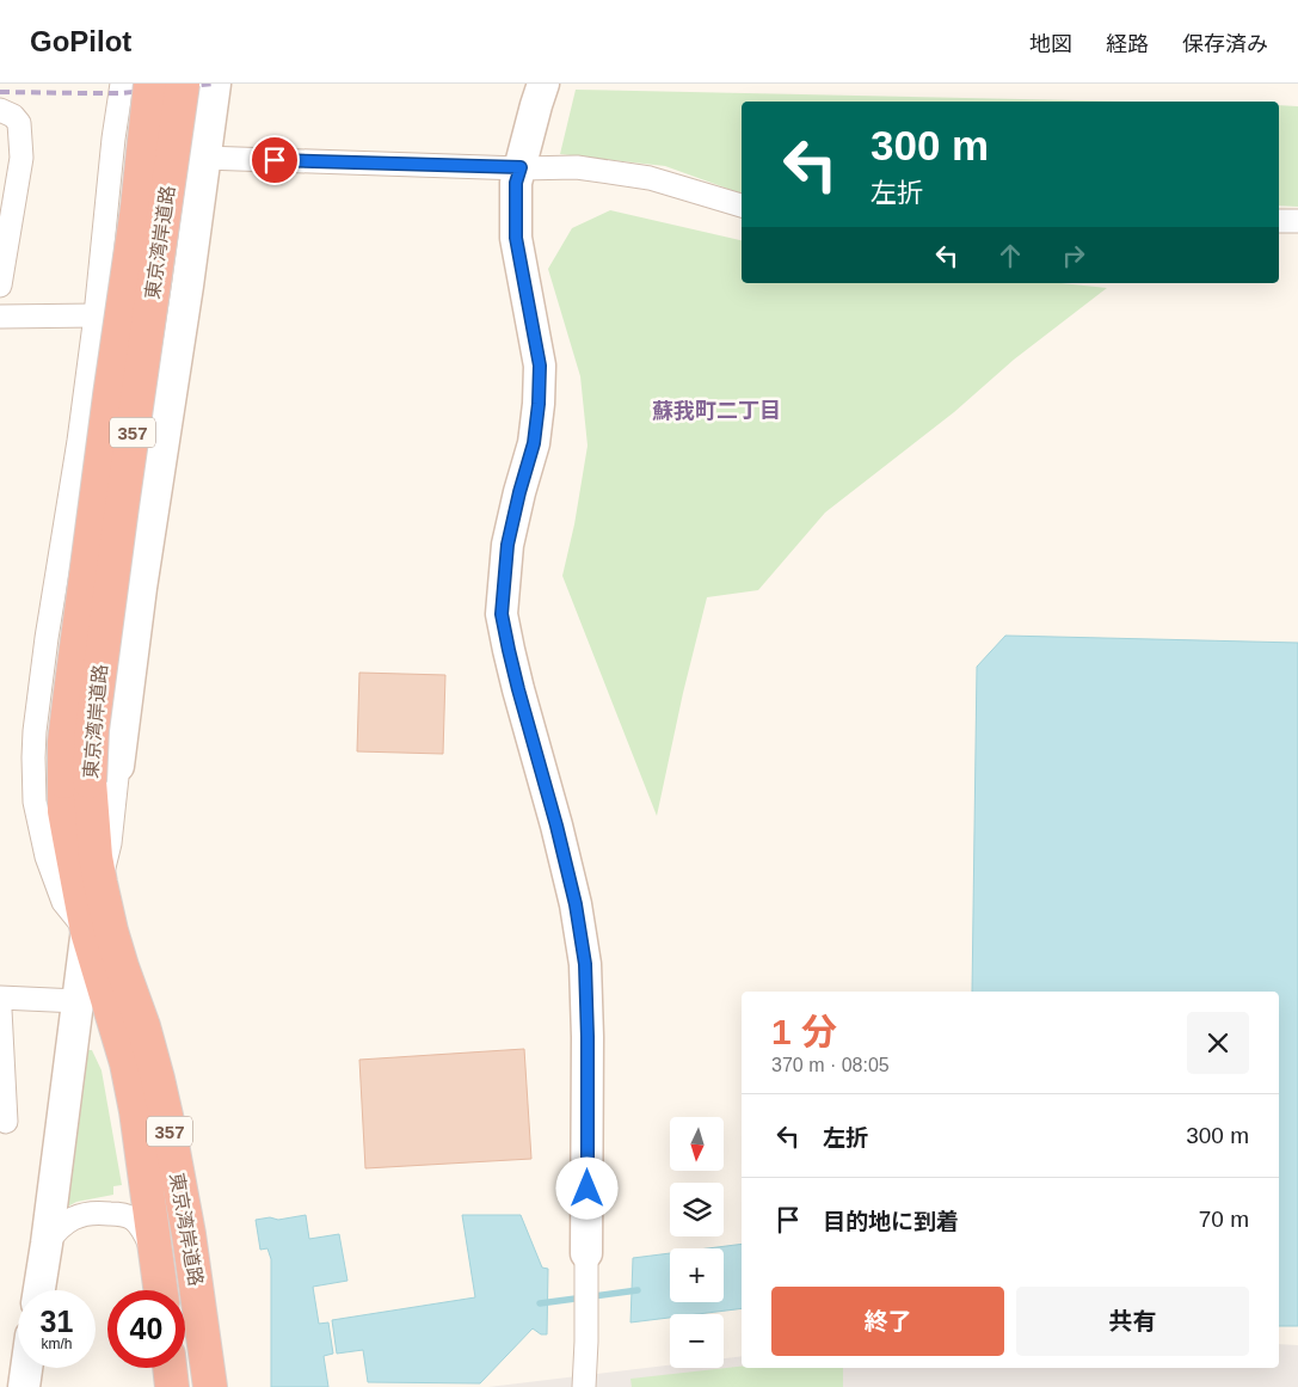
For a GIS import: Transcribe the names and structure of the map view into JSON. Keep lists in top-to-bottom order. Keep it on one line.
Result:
{"streets":{"highway":["東京湾岸道路","357"]},"districts":["蘇我町二丁目"],"north":"bottom","page":{"header":"GoPilot","nav":["地図","経路","保存済み"],"turn":["300 m","左折"],"heading":["1 分","370 m · 08:05"],"list":[{"name":"左折","value":"300 m"},{"name":"目的地に到着","value":"70 m"}],"map_buttons":["+","−"],"buttons":["終了","共有"],"speed":"31 km/h","limit":"40"}}
